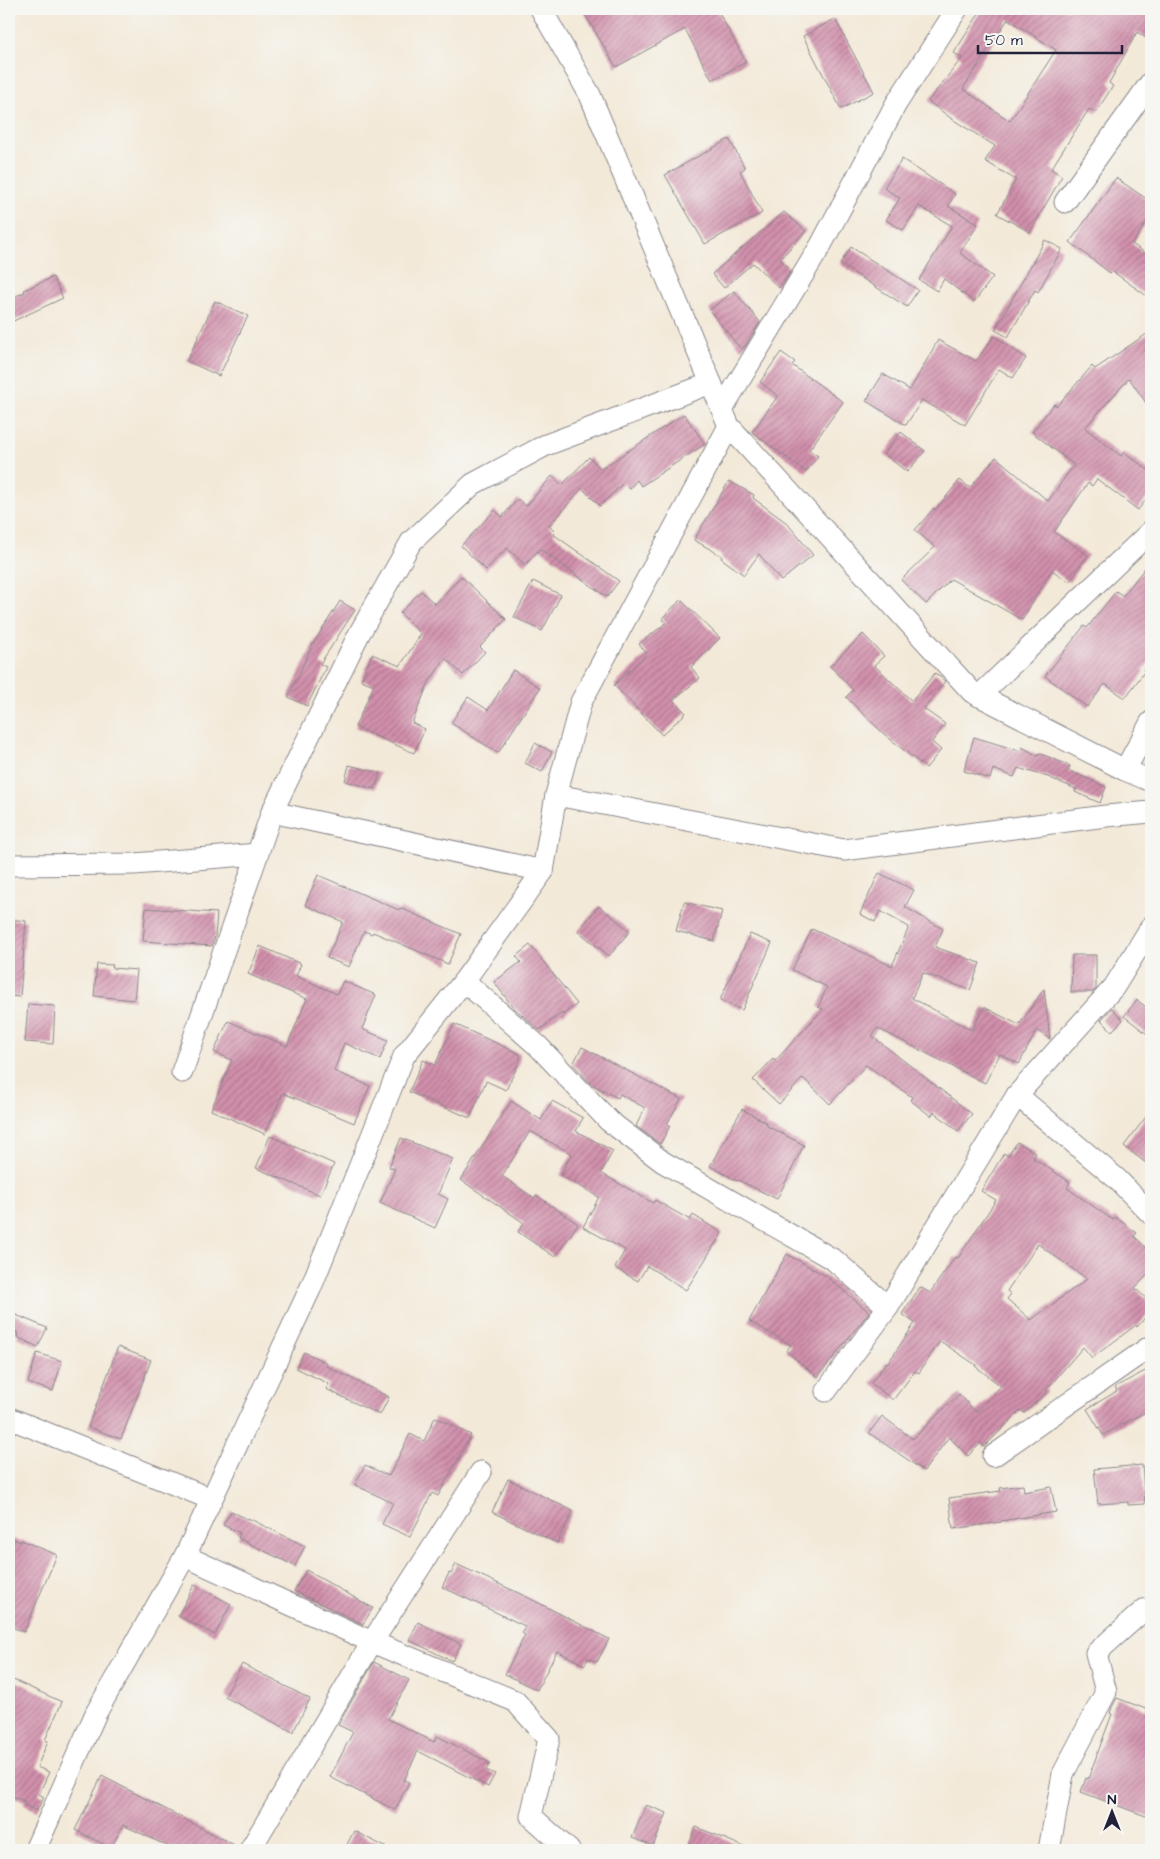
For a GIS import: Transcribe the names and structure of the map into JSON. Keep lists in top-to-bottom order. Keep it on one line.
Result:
{"scale_bar":"50 m","north":"top"}
